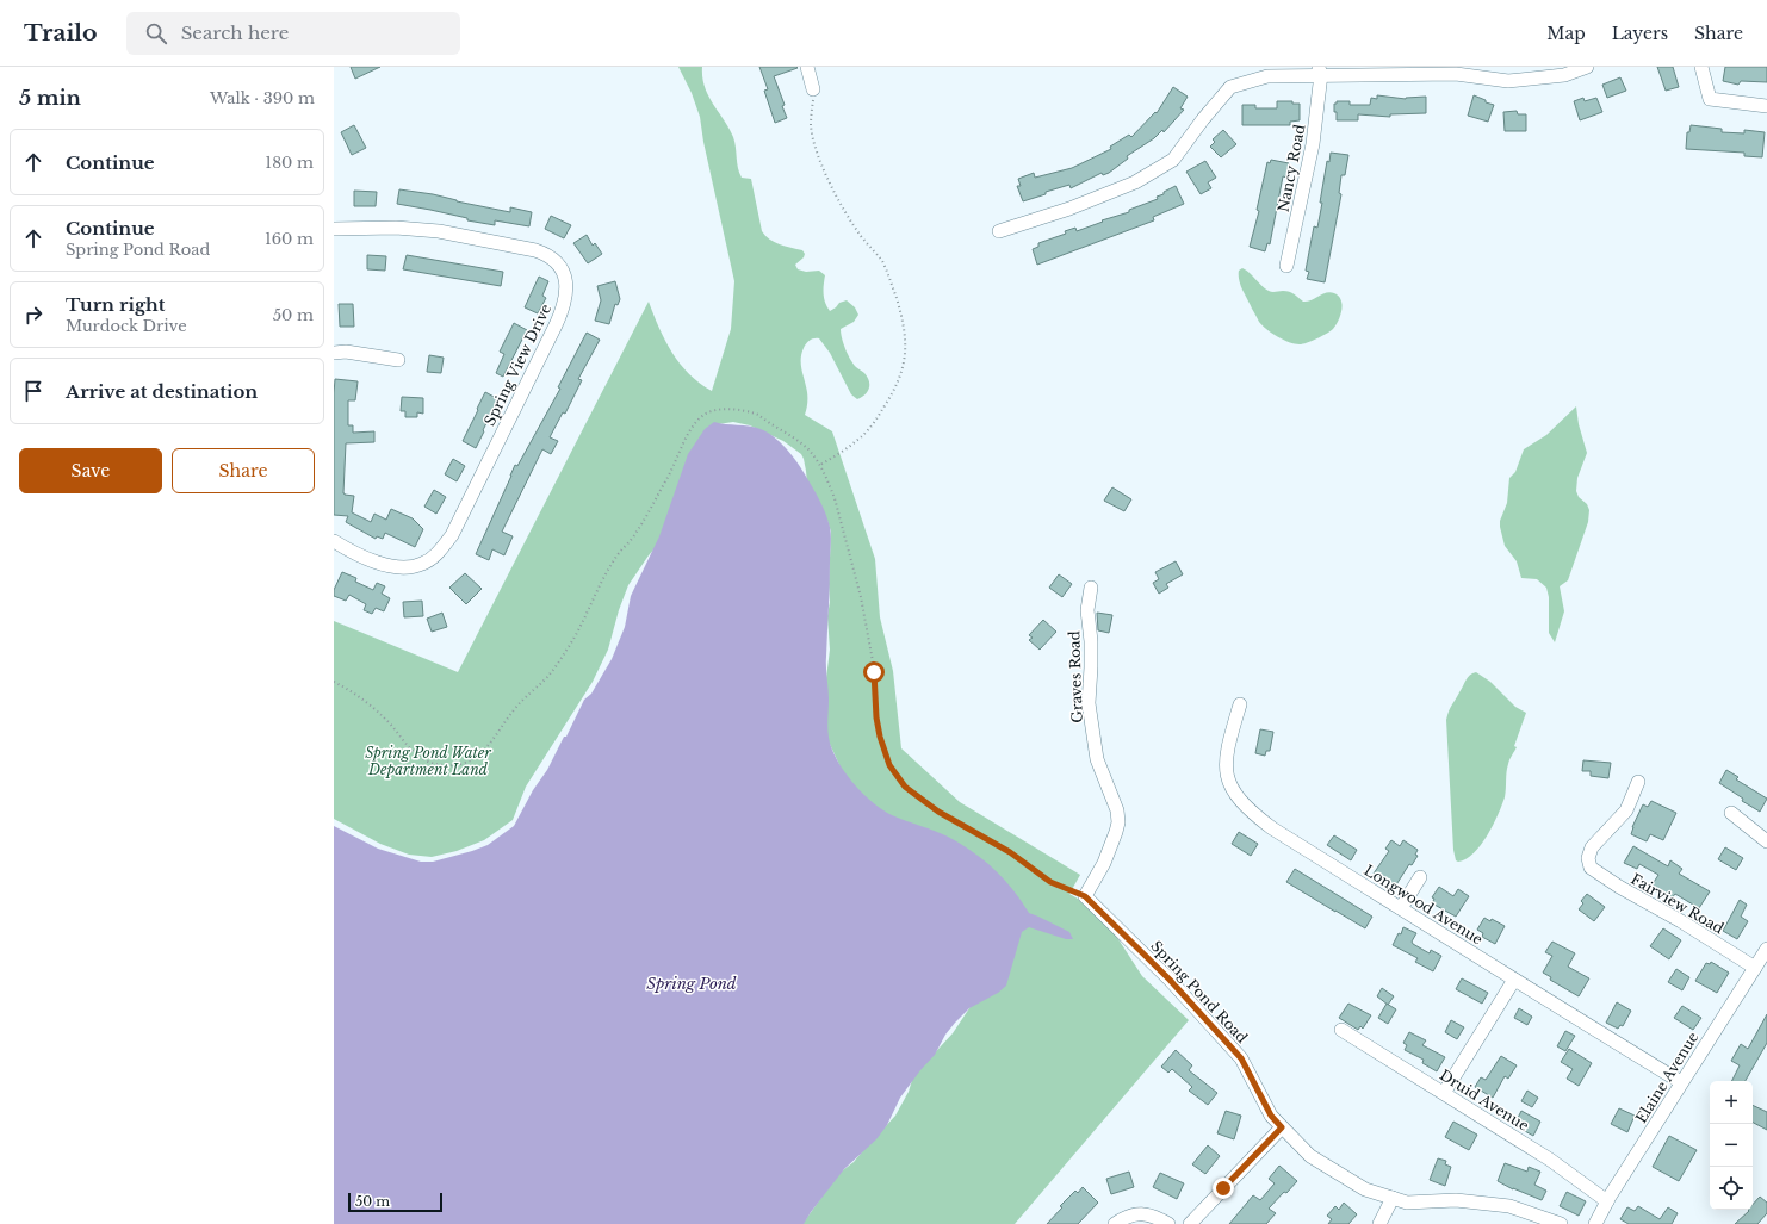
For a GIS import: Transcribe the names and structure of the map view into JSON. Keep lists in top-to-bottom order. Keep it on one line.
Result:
{"streets":{"street":["Nancy Road","Spring View Drive","Graves Road","Fairview Road","Longwood Avenue","Spring Pond Road","Elaine Avenue","Druid Avenue"]},"crossings":[["Graves Road","Spring Pond Road"],["Fairview Road","Elaine Avenue"],["Longwood Avenue","Elaine Avenue"],["Elaine Avenue","Druid Avenue"]],"water":["Spring Pond"],"parks":["Spring Pond Water Department Land"],"scale_bar":"50 m","page":{"header":"Trailo","search":"Search here","nav":["Map","Layers","Share"],"heading":["5 min","Walk · 390 m"],"list":[["Continue","180 m"],["Continue","Spring Pond Road","160 m"],["Turn right","Murdock Drive","50 m"],"Arrive at destination"],"buttons":["Save","Share"],"map_buttons":["+","−"],"scale":"50 m"}}
